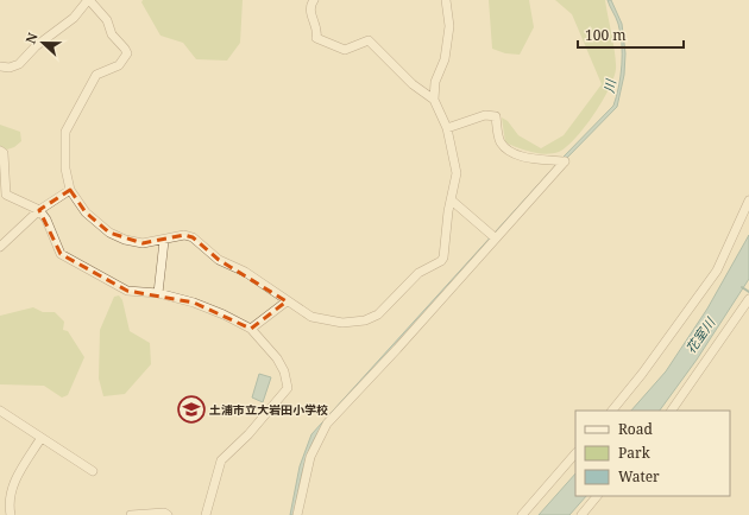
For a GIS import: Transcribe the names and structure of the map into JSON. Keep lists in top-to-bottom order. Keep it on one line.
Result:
{"water":["川","花室川"],"places":{"school or university":["土浦市立大岩田小学校"]},"legend":["Road","Park","Water"],"scale_bar":"100 m","north":"left"}
